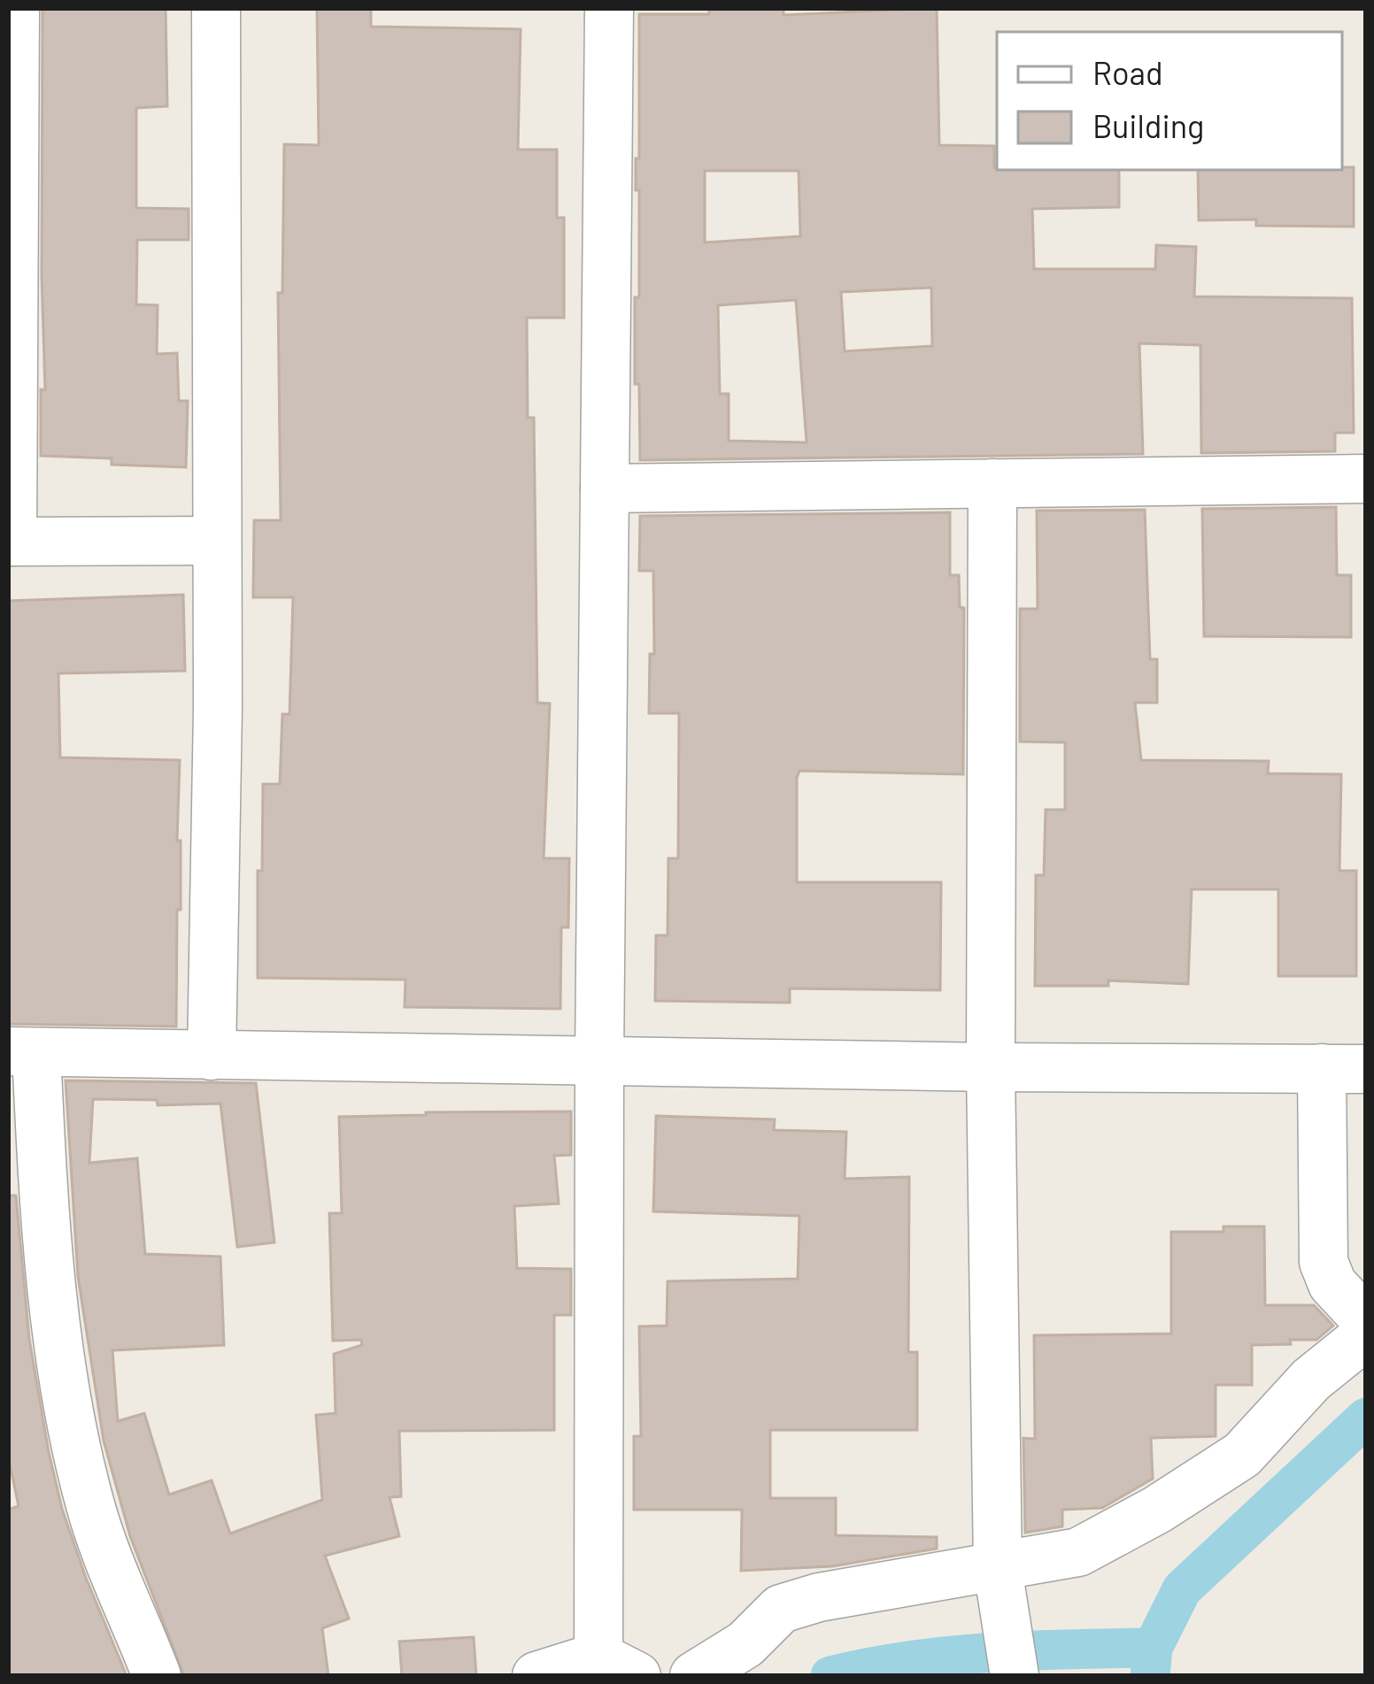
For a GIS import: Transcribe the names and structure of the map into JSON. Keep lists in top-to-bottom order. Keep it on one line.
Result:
{"legend":["Road","Building"]}
